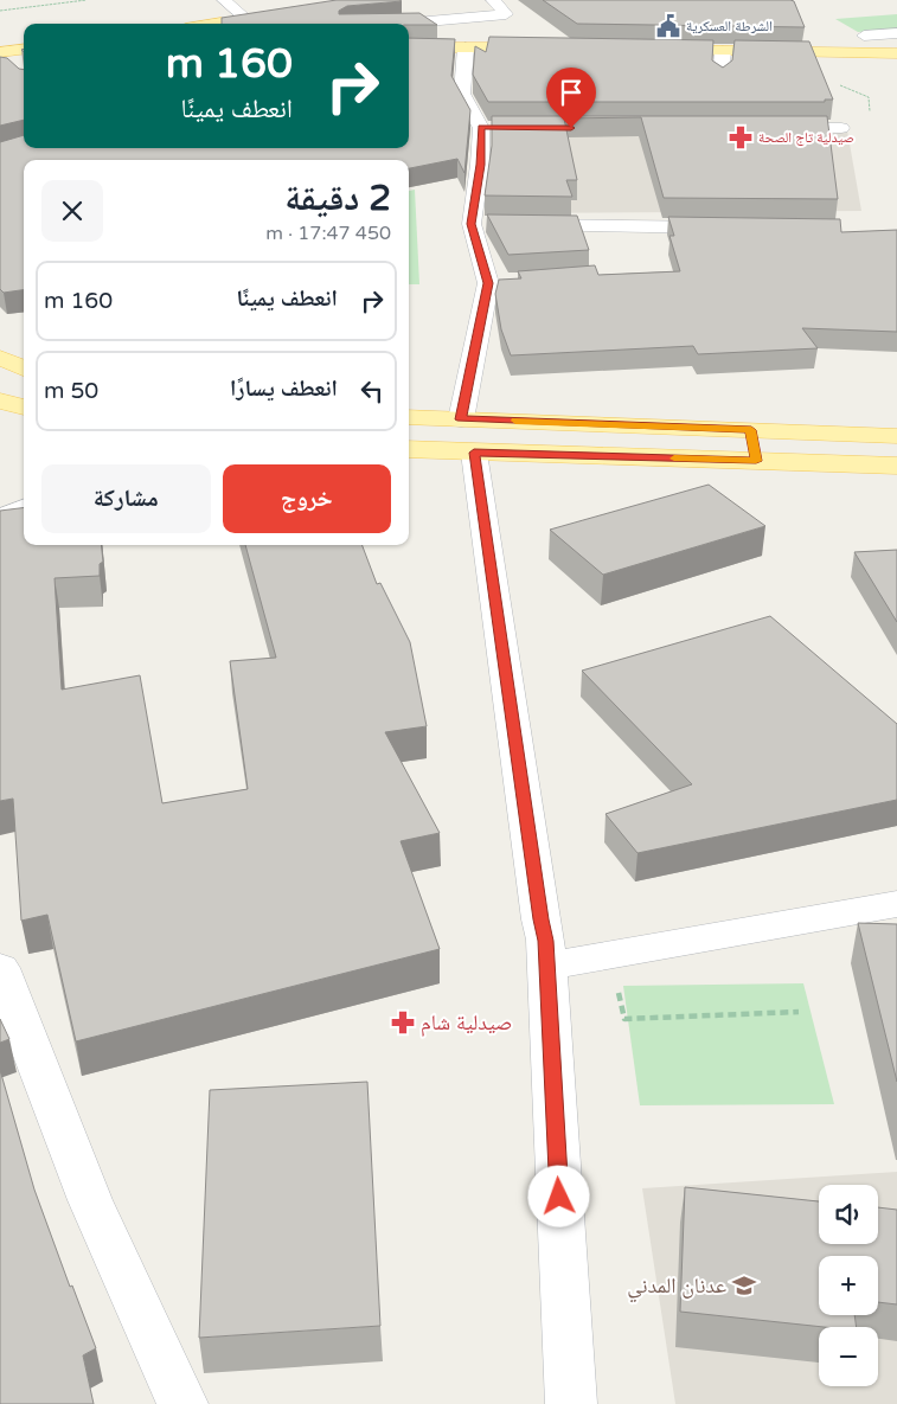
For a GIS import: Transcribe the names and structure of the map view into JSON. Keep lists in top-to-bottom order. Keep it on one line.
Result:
{"places":{"public building":["الشرطة العسكرية"],"pharmacy":["صيدلية تاج الصحة","صيدلية شام"],"school or university":["عدنان المدني"]},"page":{"turn":["160 m","انعطف يمينًا"],"heading":["2 دقيقة","450 m · 17:47"],"list":[{"name":"انعطف يمينًا","value":"160 m"},{"name":"انعطف يسارًا","value":"50 m"}],"buttons":["خروج","مشاركة"],"map_buttons":["+","−"]}}
